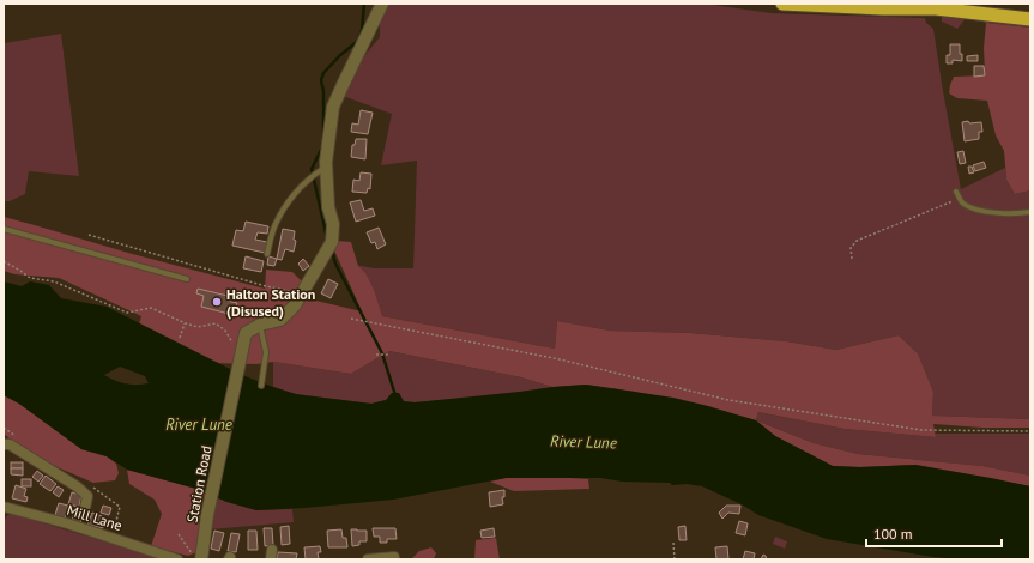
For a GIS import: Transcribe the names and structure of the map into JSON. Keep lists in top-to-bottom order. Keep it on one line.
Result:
{"streets":{"street":["Station Road","Mill Lane"]},"water":["River Lune"],"places":["Halton Station (Disused)"],"scale_bar":"100 m"}
